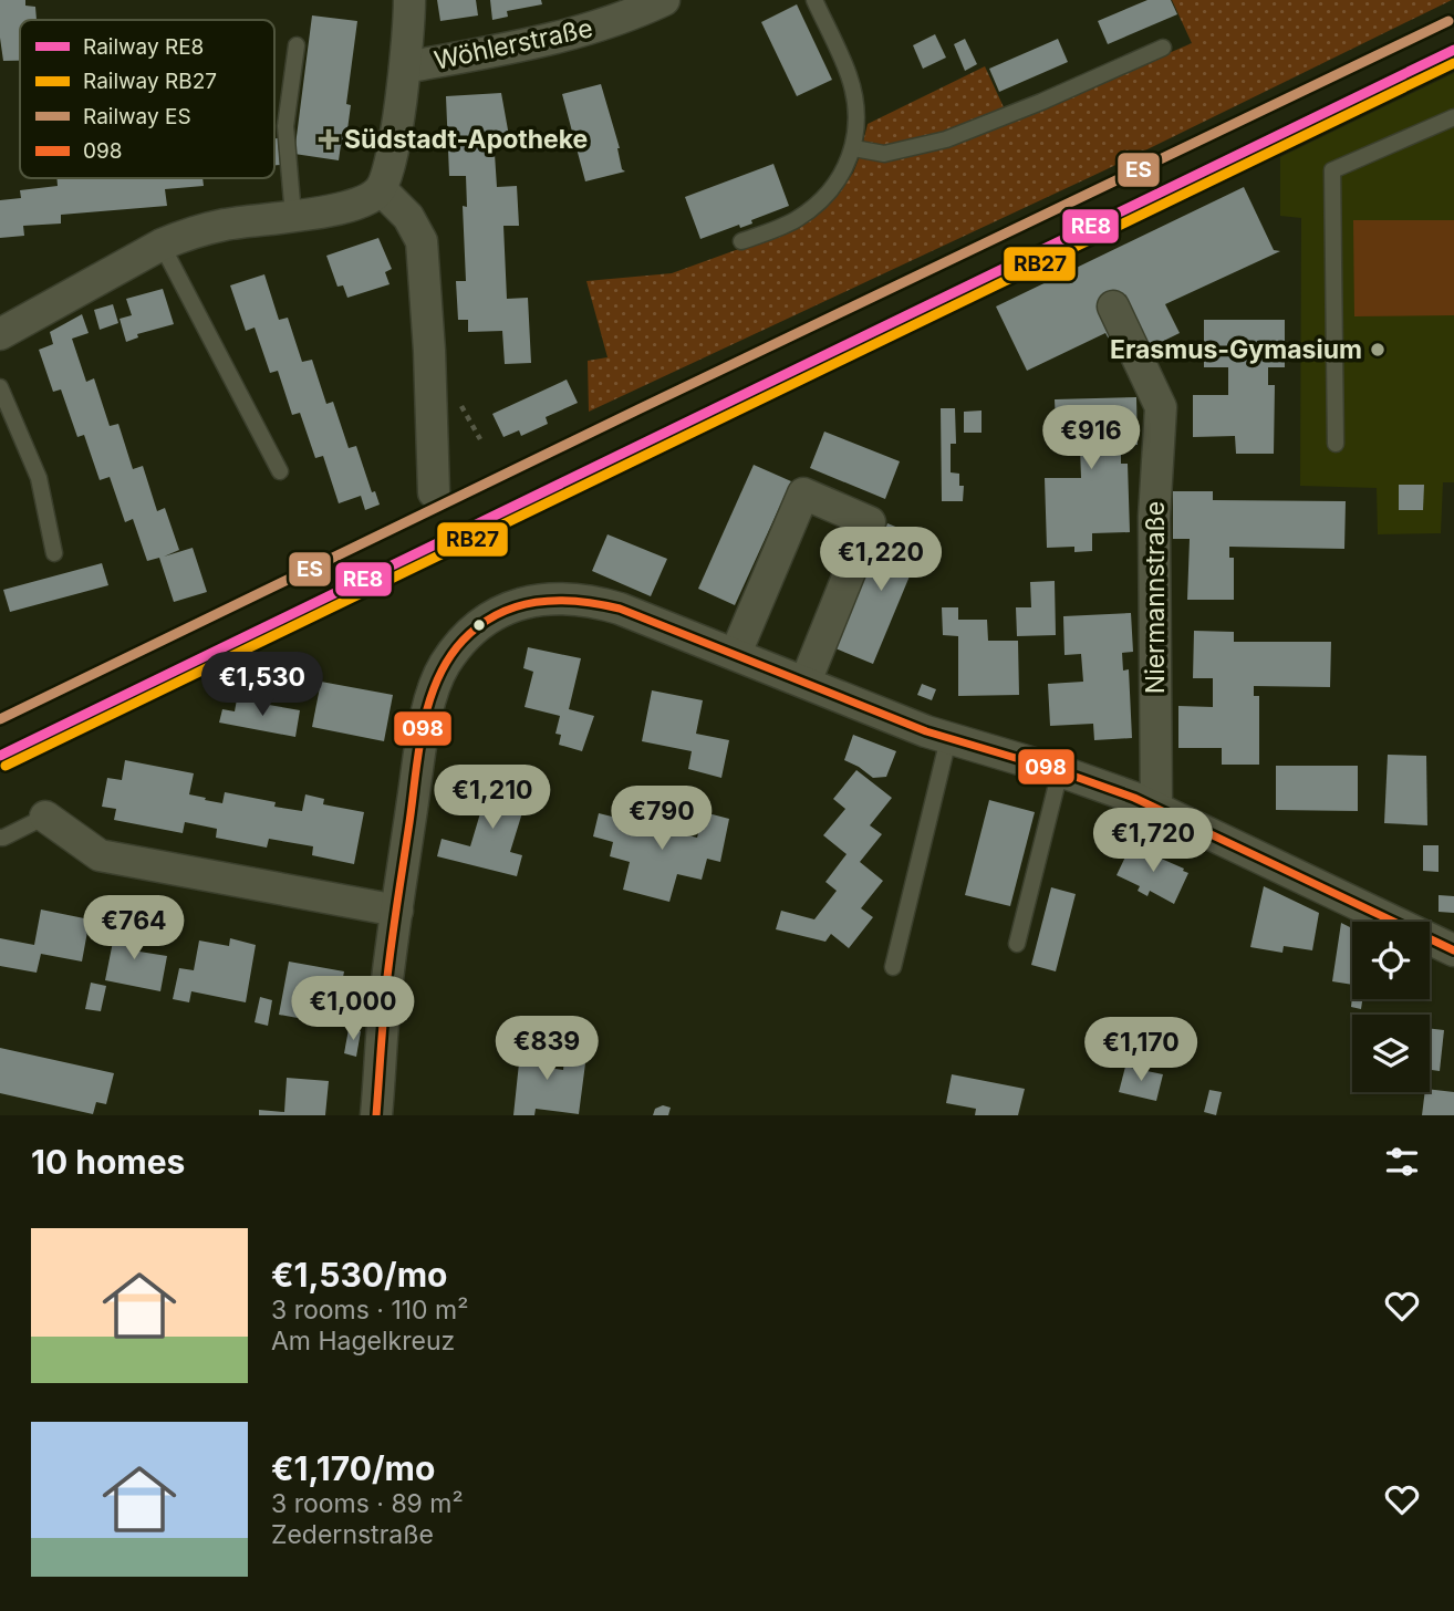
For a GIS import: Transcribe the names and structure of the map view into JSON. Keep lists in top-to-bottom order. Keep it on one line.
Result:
{"streets":{"street":["Wöhlerstraße","Niermannstraße"]},"places":{"health":["Südstadt-Apotheke"],"other":["Erasmus-Gymasium"]},"lines":["rail line ES","rail line RE8","rail line RB27","transit line 098"],"legend":["Railway RE8","Railway RB27","Railway ES","098"],"page":{"price":["€916","€1,220","€1,530","€1,210","€790","€1,720","€764","€1,000","€839","€1,170"],"heading":"10 homes","list":[{"name":"€1,530/mo","note":"3 rooms · 110 m² · Am Hagelkreuz"},{"name":"€1,170/mo","note":"3 rooms · 89 m² · Zedernstraße"}]}}
